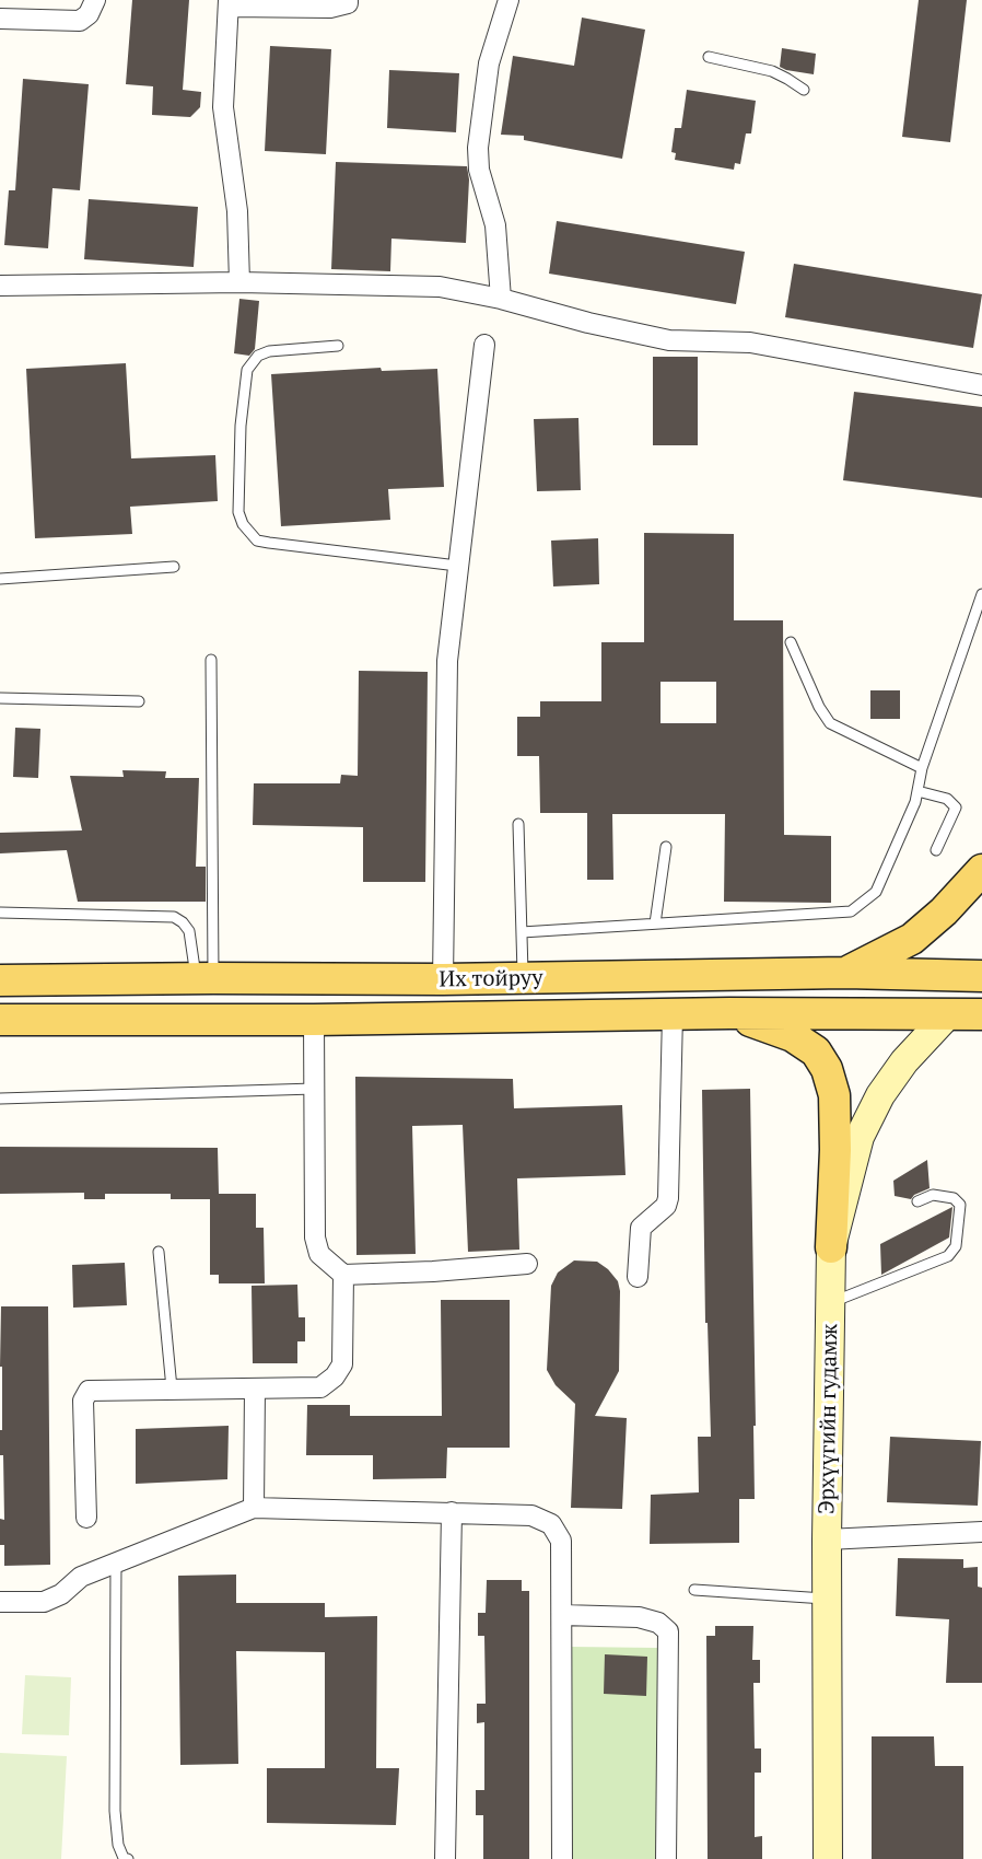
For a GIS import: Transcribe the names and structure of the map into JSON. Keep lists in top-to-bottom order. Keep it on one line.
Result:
{"streets":{"main road":["Их тойруу","Эрхүүгийн гудамж"]},"crossings":[["Их тойруу","Эрхүүгийн гудамж"]]}
